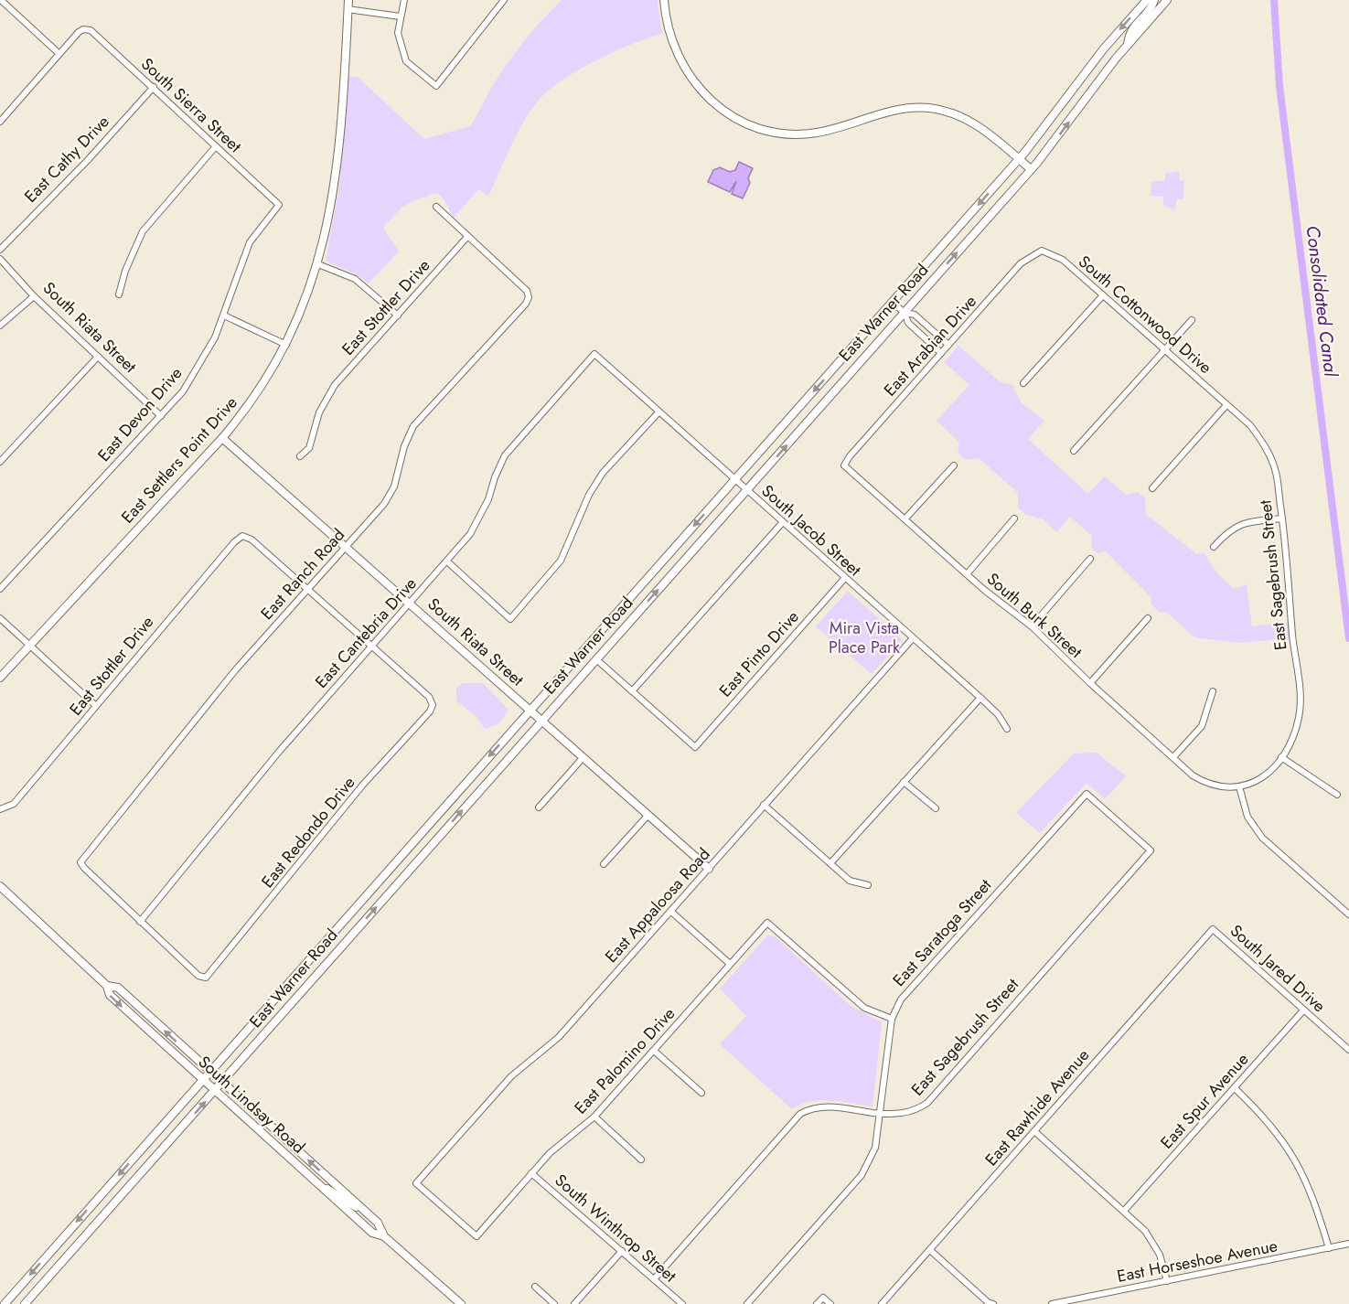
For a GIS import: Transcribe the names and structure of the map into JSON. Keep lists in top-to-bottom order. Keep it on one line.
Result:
{"streets":{"main road":["East Warner Road","South Riata Street","East Settlers Point Drive","South Lindsay Road"],"street":["South Sierra Street","East Cathy Drive","East Stottler Drive","South Cottonwood Drive","East Arabian Drive","East Devon Drive","South Jacob Street","East Ranch Road","East Sagebrush Street","South Burk Street","East Cantebria Drive","East Pinto Drive","East Redondo Drive","East Appaloosa Road","East Saratoga Street","South Jared Drive","East Palomino Drive","East Spur Avenue","East Rawhide Avenue","South Winthrop Street","East Horseshoe Avenue"]},"crossings":[["South Sierra Street","East Cathy Drive"],["South Sierra Street","East Devon Drive"],["East Stottler Drive","East Ranch Road"],["East Warner Road","South Riata Street"],["East Warner Road","South Jacob Street"],["East Warner Road","South Lindsay Road"],["South Cottonwood Drive","East Arabian Drive"],["South Cottonwood Drive","East Sagebrush Street"],["South Riata Street","East Devon Drive"],["South Riata Street","East Settlers Point Drive"],["South Riata Street","East Ranch Road"],["South Riata Street","East Cantebria Drive"],["South Riata Street","East Appaloosa Road"],["East Arabian Drive","South Burk Street"],["South Jacob Street","East Cantebria Drive"],["South Jacob Street","East Pinto Drive"],["South Jacob Street","East Appaloosa Road"],["East Ranch Road","East Cantebria Drive"],["East Ranch Road","East Redondo Drive"],["East Sagebrush Street","South Burk Street"],["East Sagebrush Street","East Saratoga Street"],["East Cantebria Drive","East Redondo Drive"],["East Appaloosa Road","East Palomino Drive"],["East Saratoga Street","East Palomino Drive"],["South Jared Drive","East Spur Avenue"],["South Jared Drive","East Rawhide Avenue"],["East Palomino Drive","South Winthrop Street"]],"water":["Consolidated Canal"],"parks":["Mira Vista Place Park"]}
